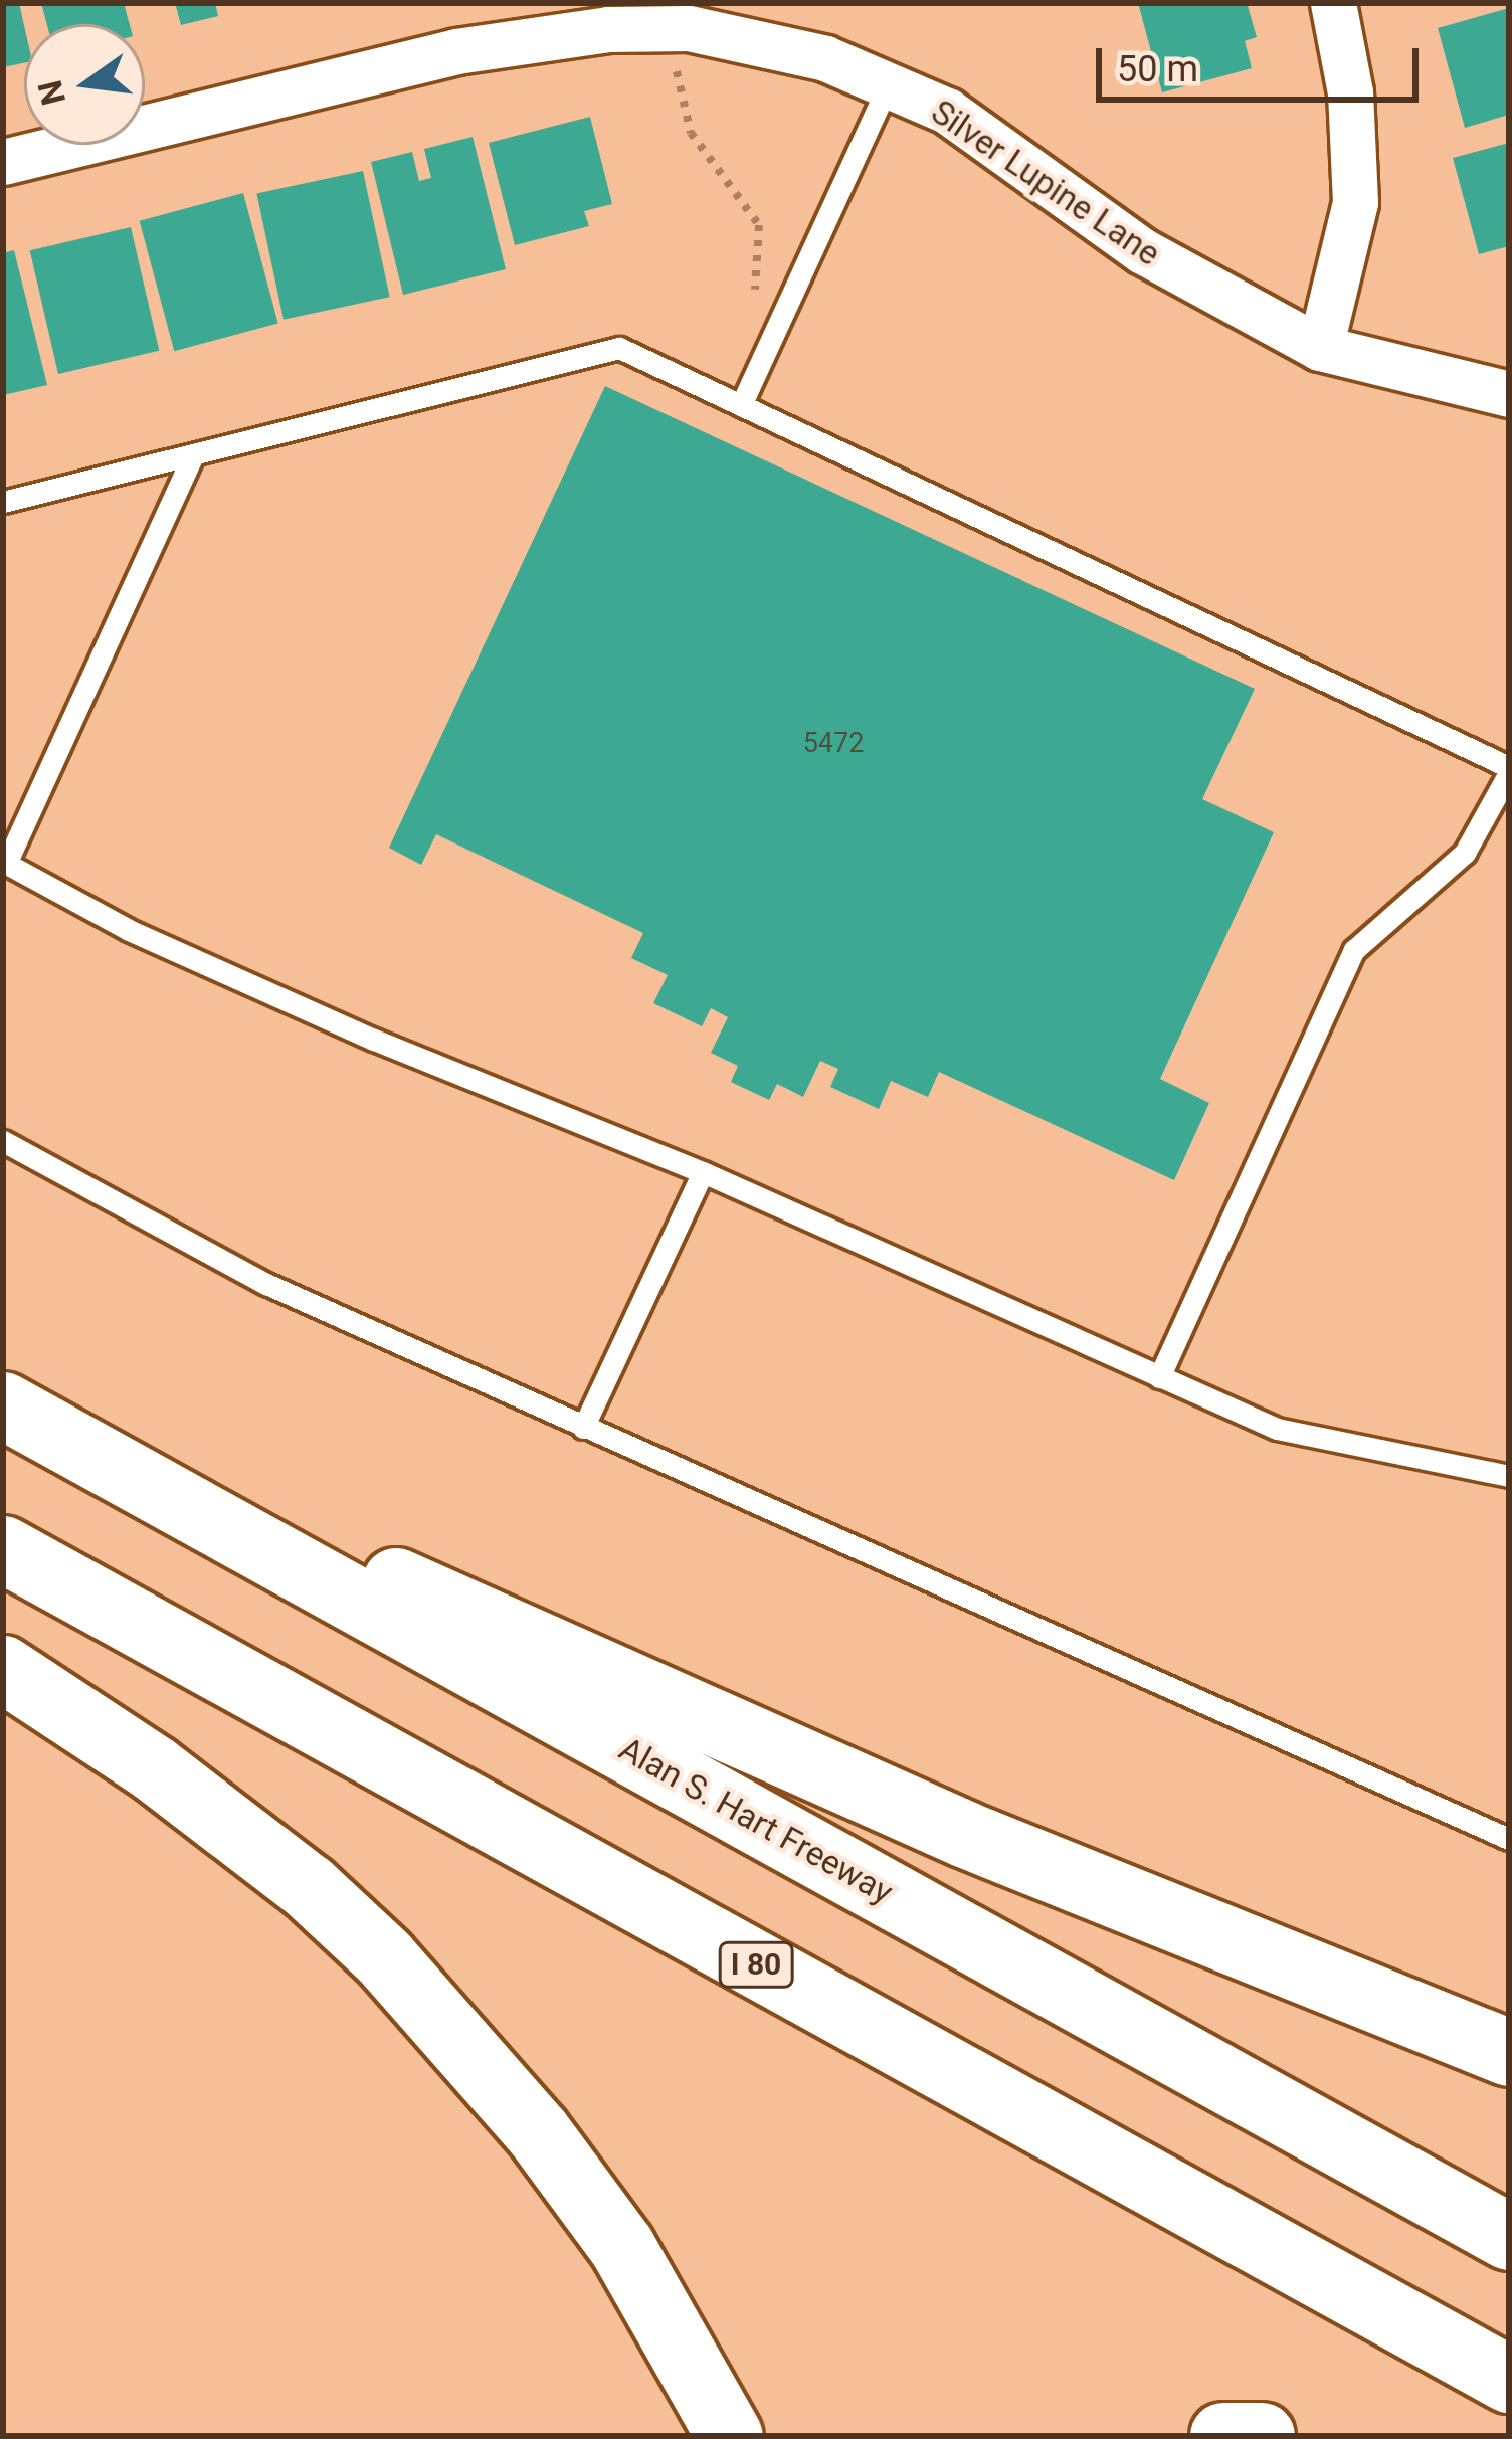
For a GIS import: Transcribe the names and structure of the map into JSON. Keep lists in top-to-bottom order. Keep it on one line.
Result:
{"streets":{"highway":["Alan S. Hart Freeway","I 80"],"street":["Silver Lupine Lane"]},"house_numbers":["5472"],"scale_bar":"50 m","north":"left"}
